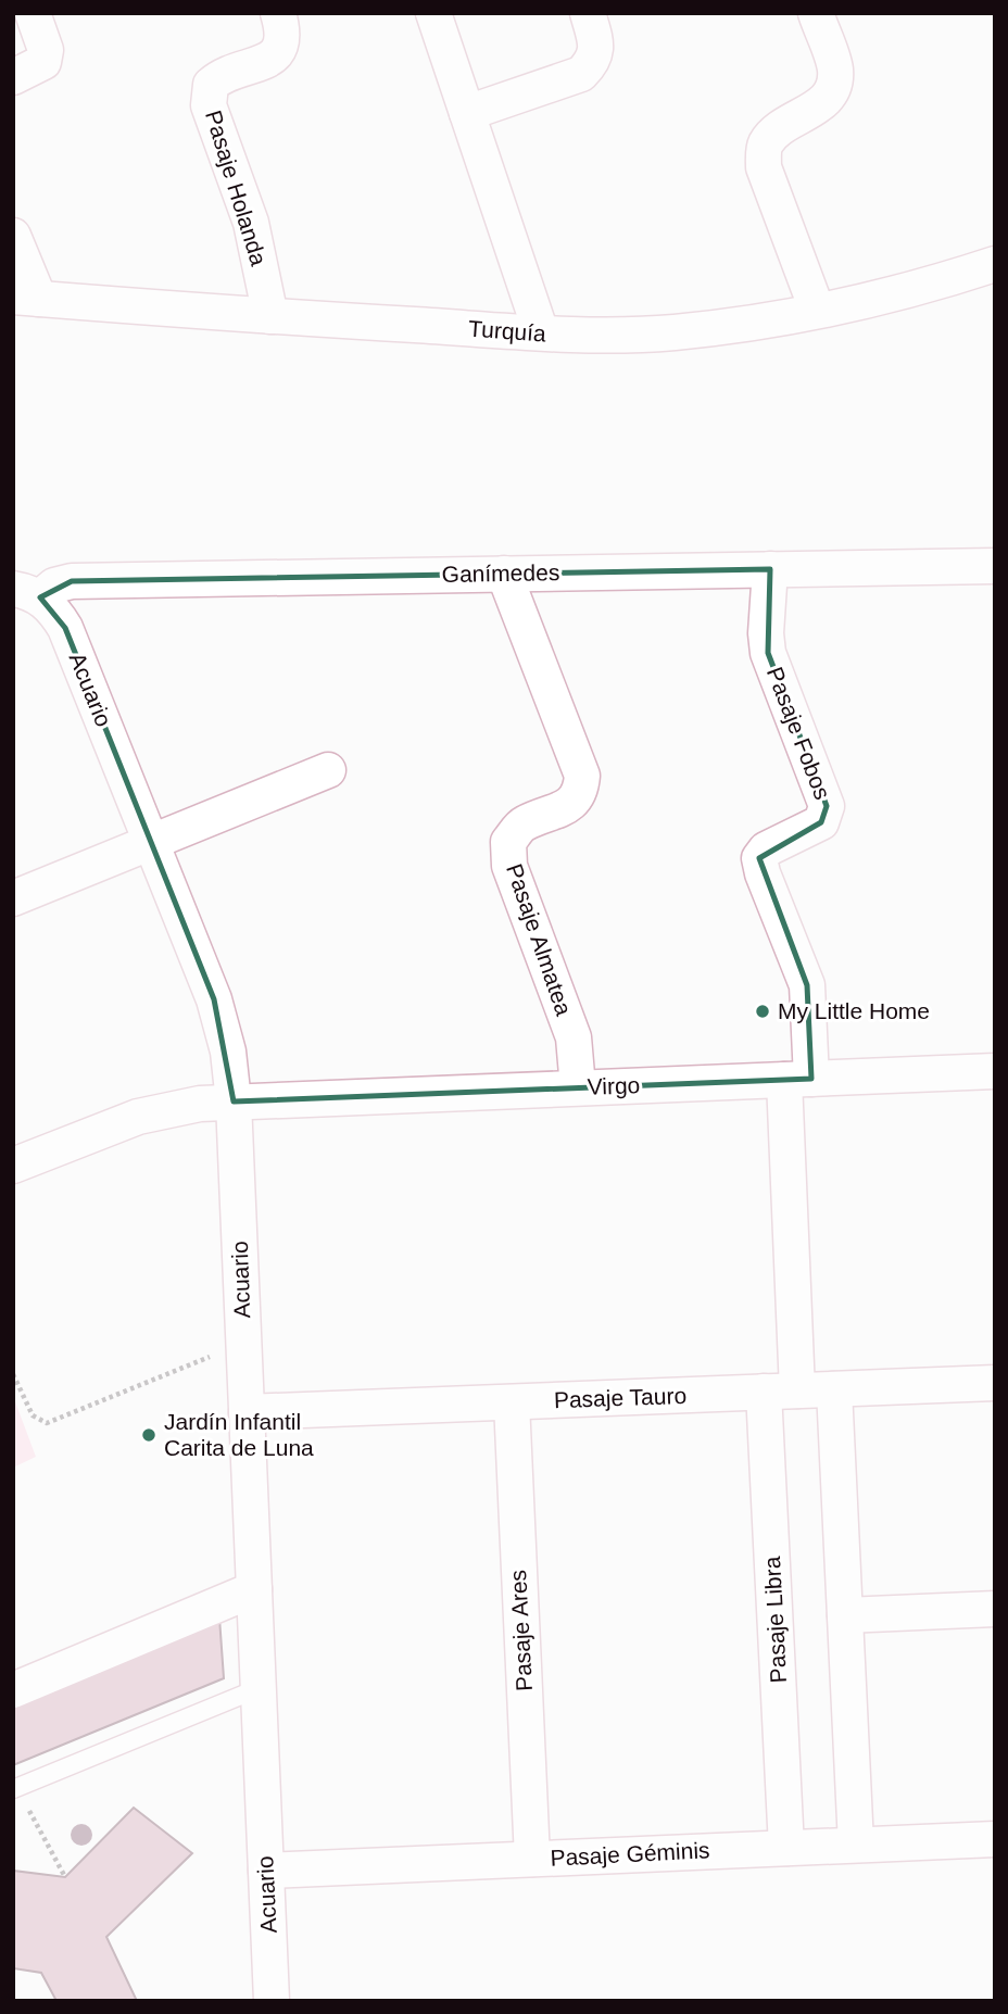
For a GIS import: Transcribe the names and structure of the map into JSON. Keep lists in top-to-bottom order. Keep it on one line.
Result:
{"streets":{"street":["Pasaje Holanda","Turquía","Ganímedes","Acuario","Pasaje Fobos","Pasaje Almatea","Virgo","Pasaje Tauro","Pasaje Libra","Pasaje Ares","Pasaje Géminis"]},"crossings":[["Pasaje Holanda","Turquía"],["Ganímedes","Acuario"],["Ganímedes","Pasaje Fobos"],["Ganímedes","Pasaje Almatea"],["Acuario","Virgo"],["Acuario","Pasaje Tauro"],["Acuario","Pasaje Géminis"],["Pasaje Fobos","Virgo"],["Pasaje Almatea","Virgo"],["Pasaje Tauro","Pasaje Libra"],["Pasaje Tauro","Pasaje Ares"],["Pasaje Libra","Pasaje Géminis"],["Pasaje Ares","Pasaje Géminis"]],"places":["My Little Home","Jardín Infantil Carita de Luna"]}
